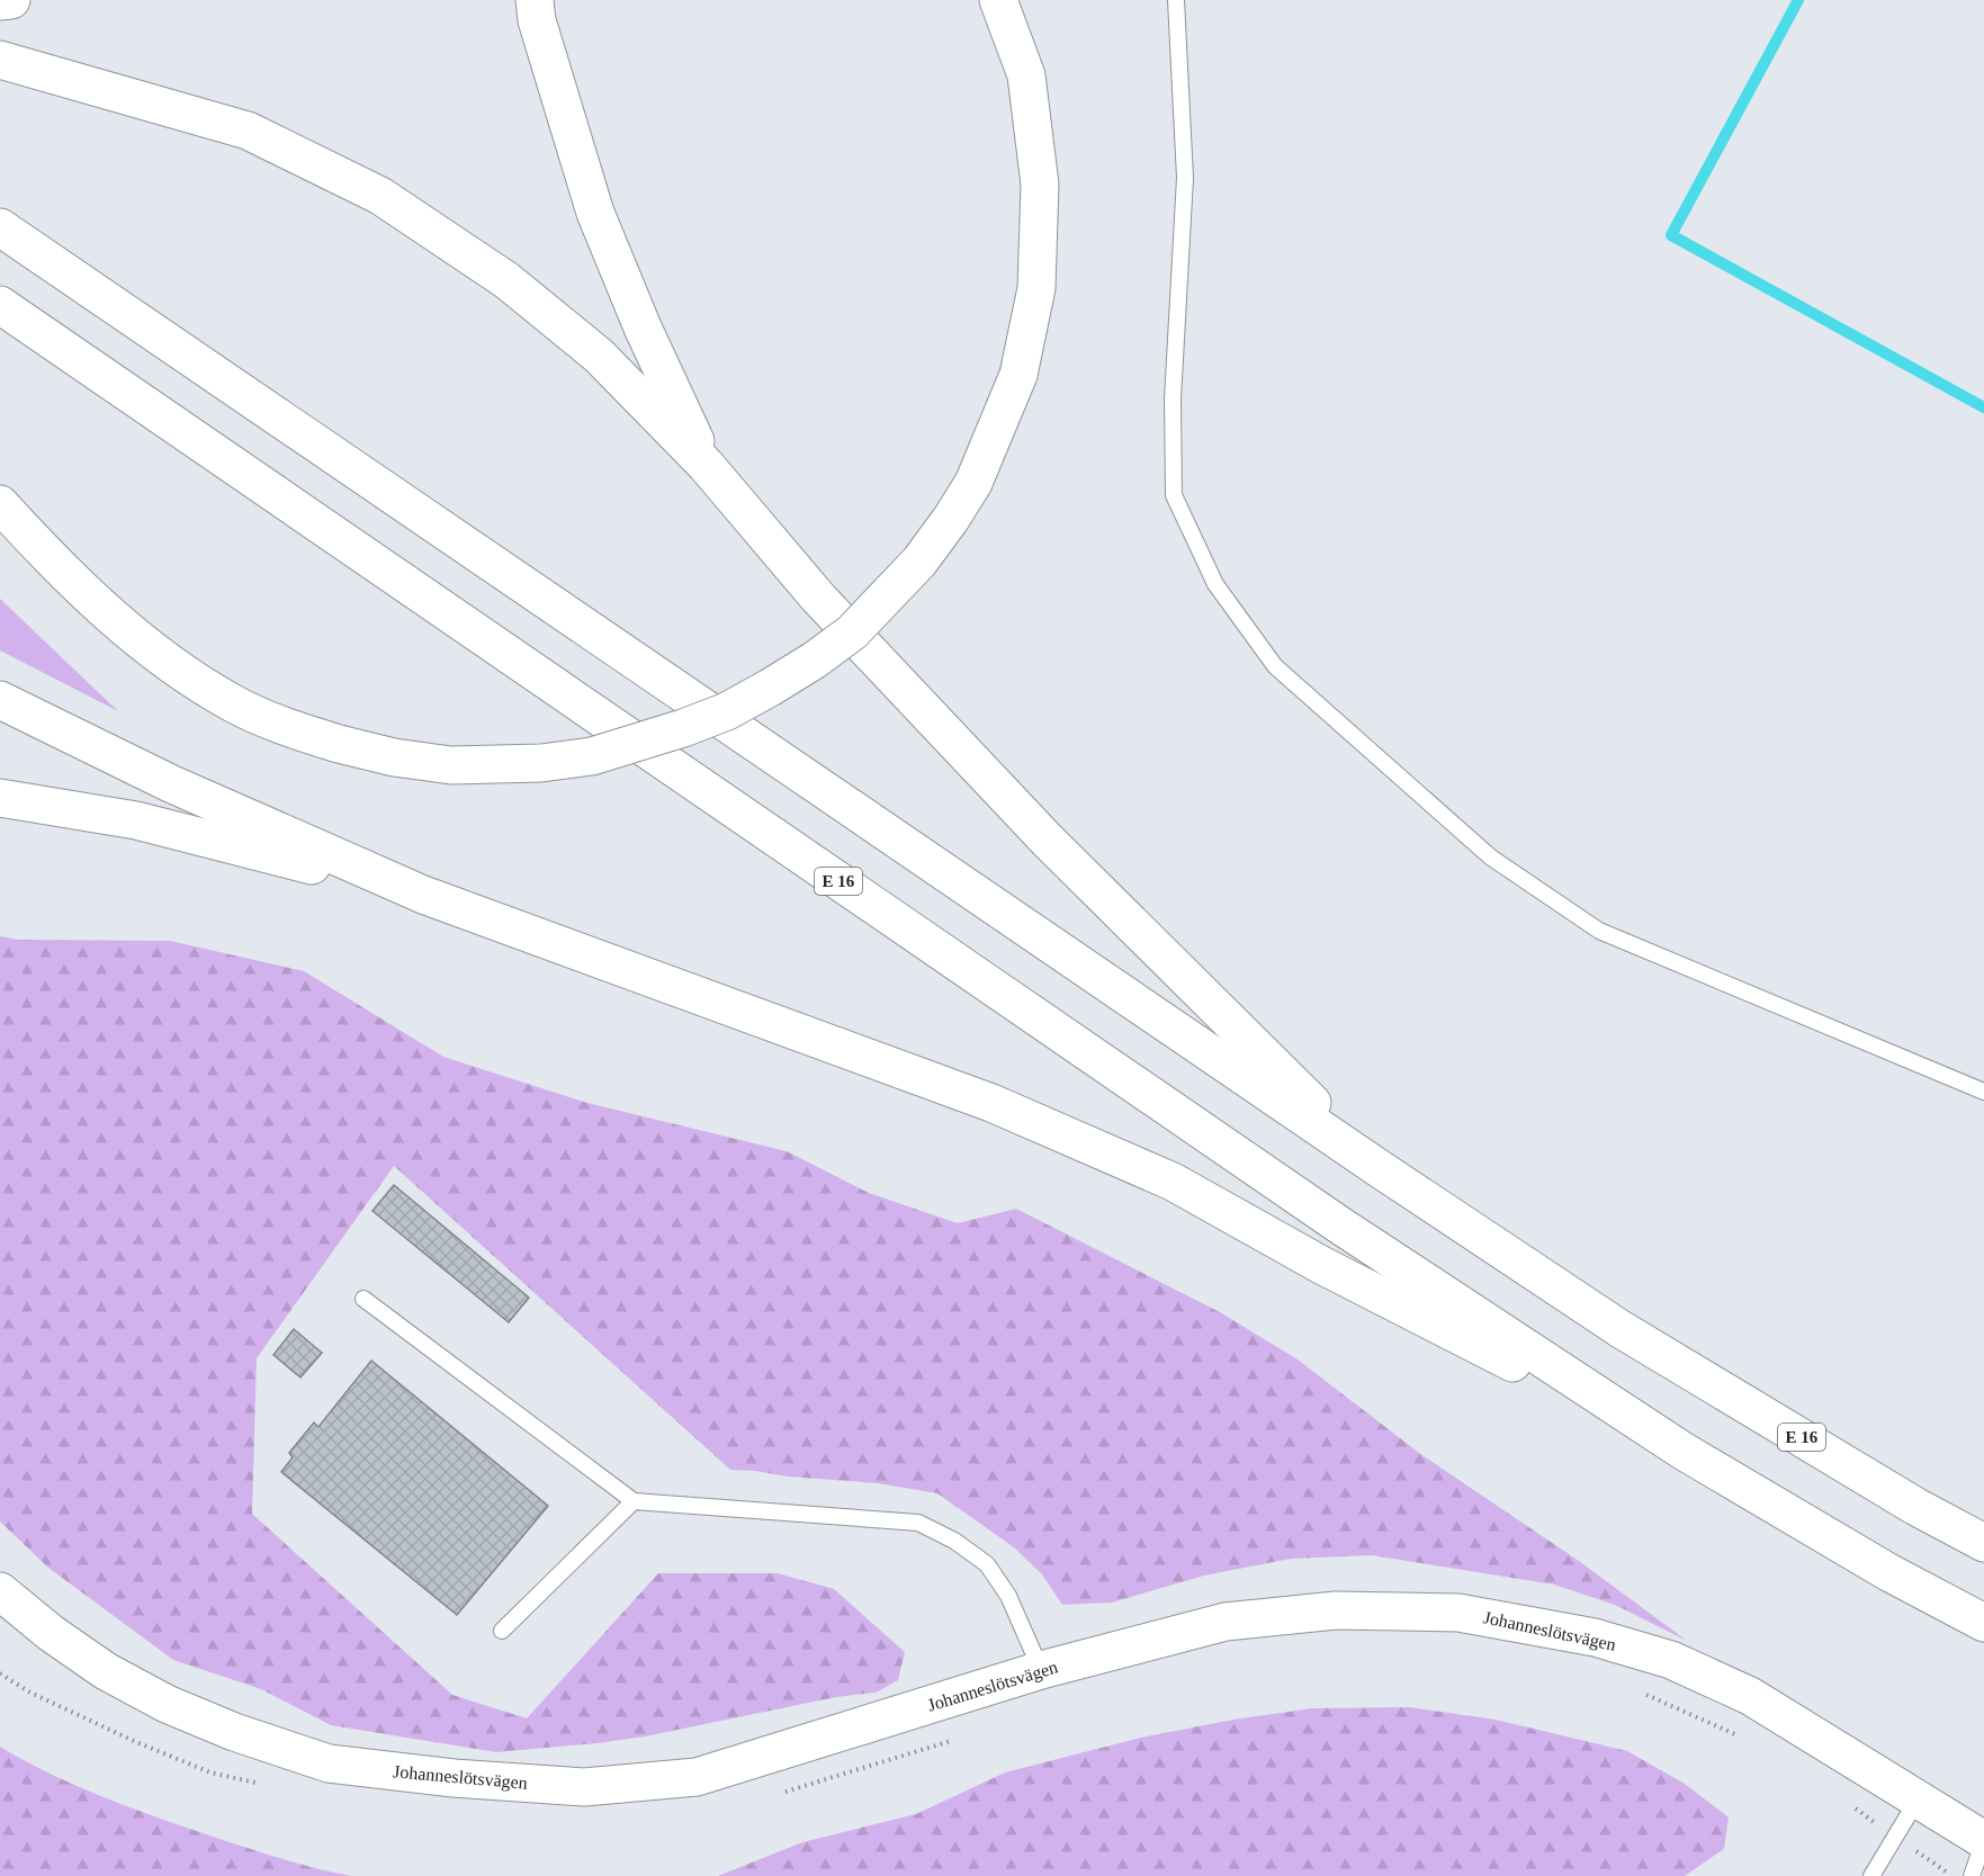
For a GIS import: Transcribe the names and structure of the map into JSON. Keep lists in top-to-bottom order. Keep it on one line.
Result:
{"streets":{"main road":["E 16","Johanneslötsvägen"]}}
